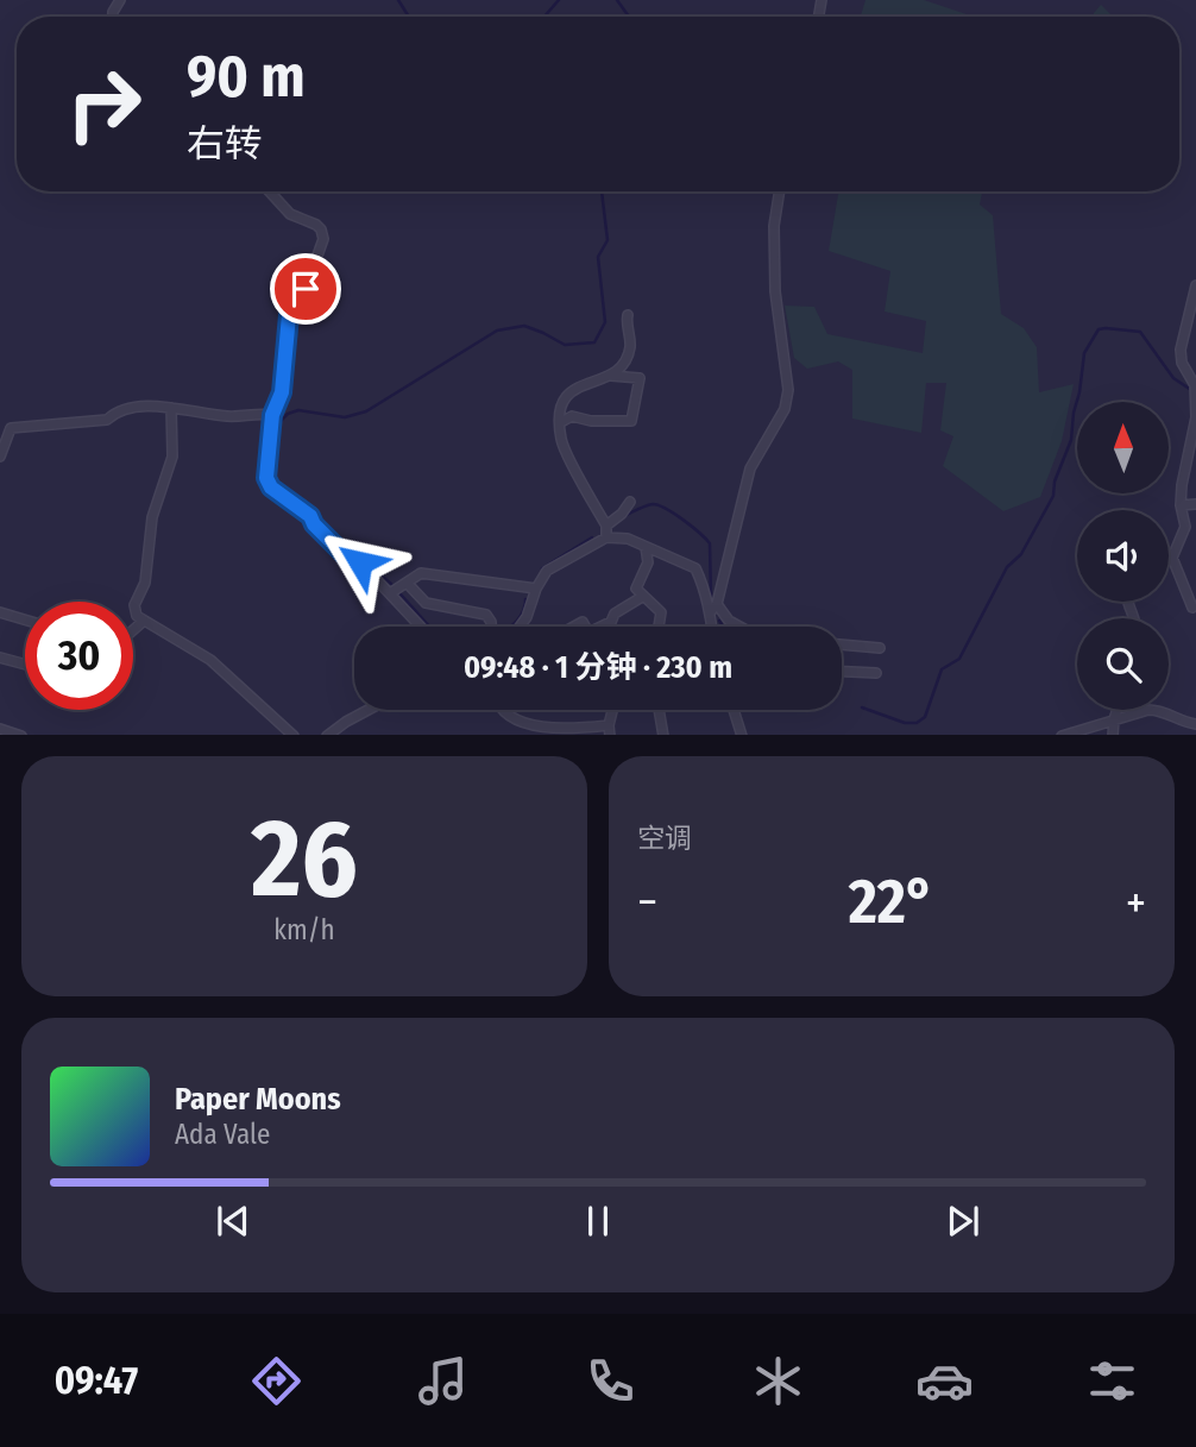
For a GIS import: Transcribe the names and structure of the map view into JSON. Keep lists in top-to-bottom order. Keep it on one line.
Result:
{"north":"top","page":{"turn":["90 m","右转"],"limit":"30","trip":"09:48 · 1 分钟 · 230 m","tile":[["26","km/h"],"空调"],"heat":["−","22°","+"],"song":["Paper Moons","Ada Vale"],"tabs":"09:47"}}
